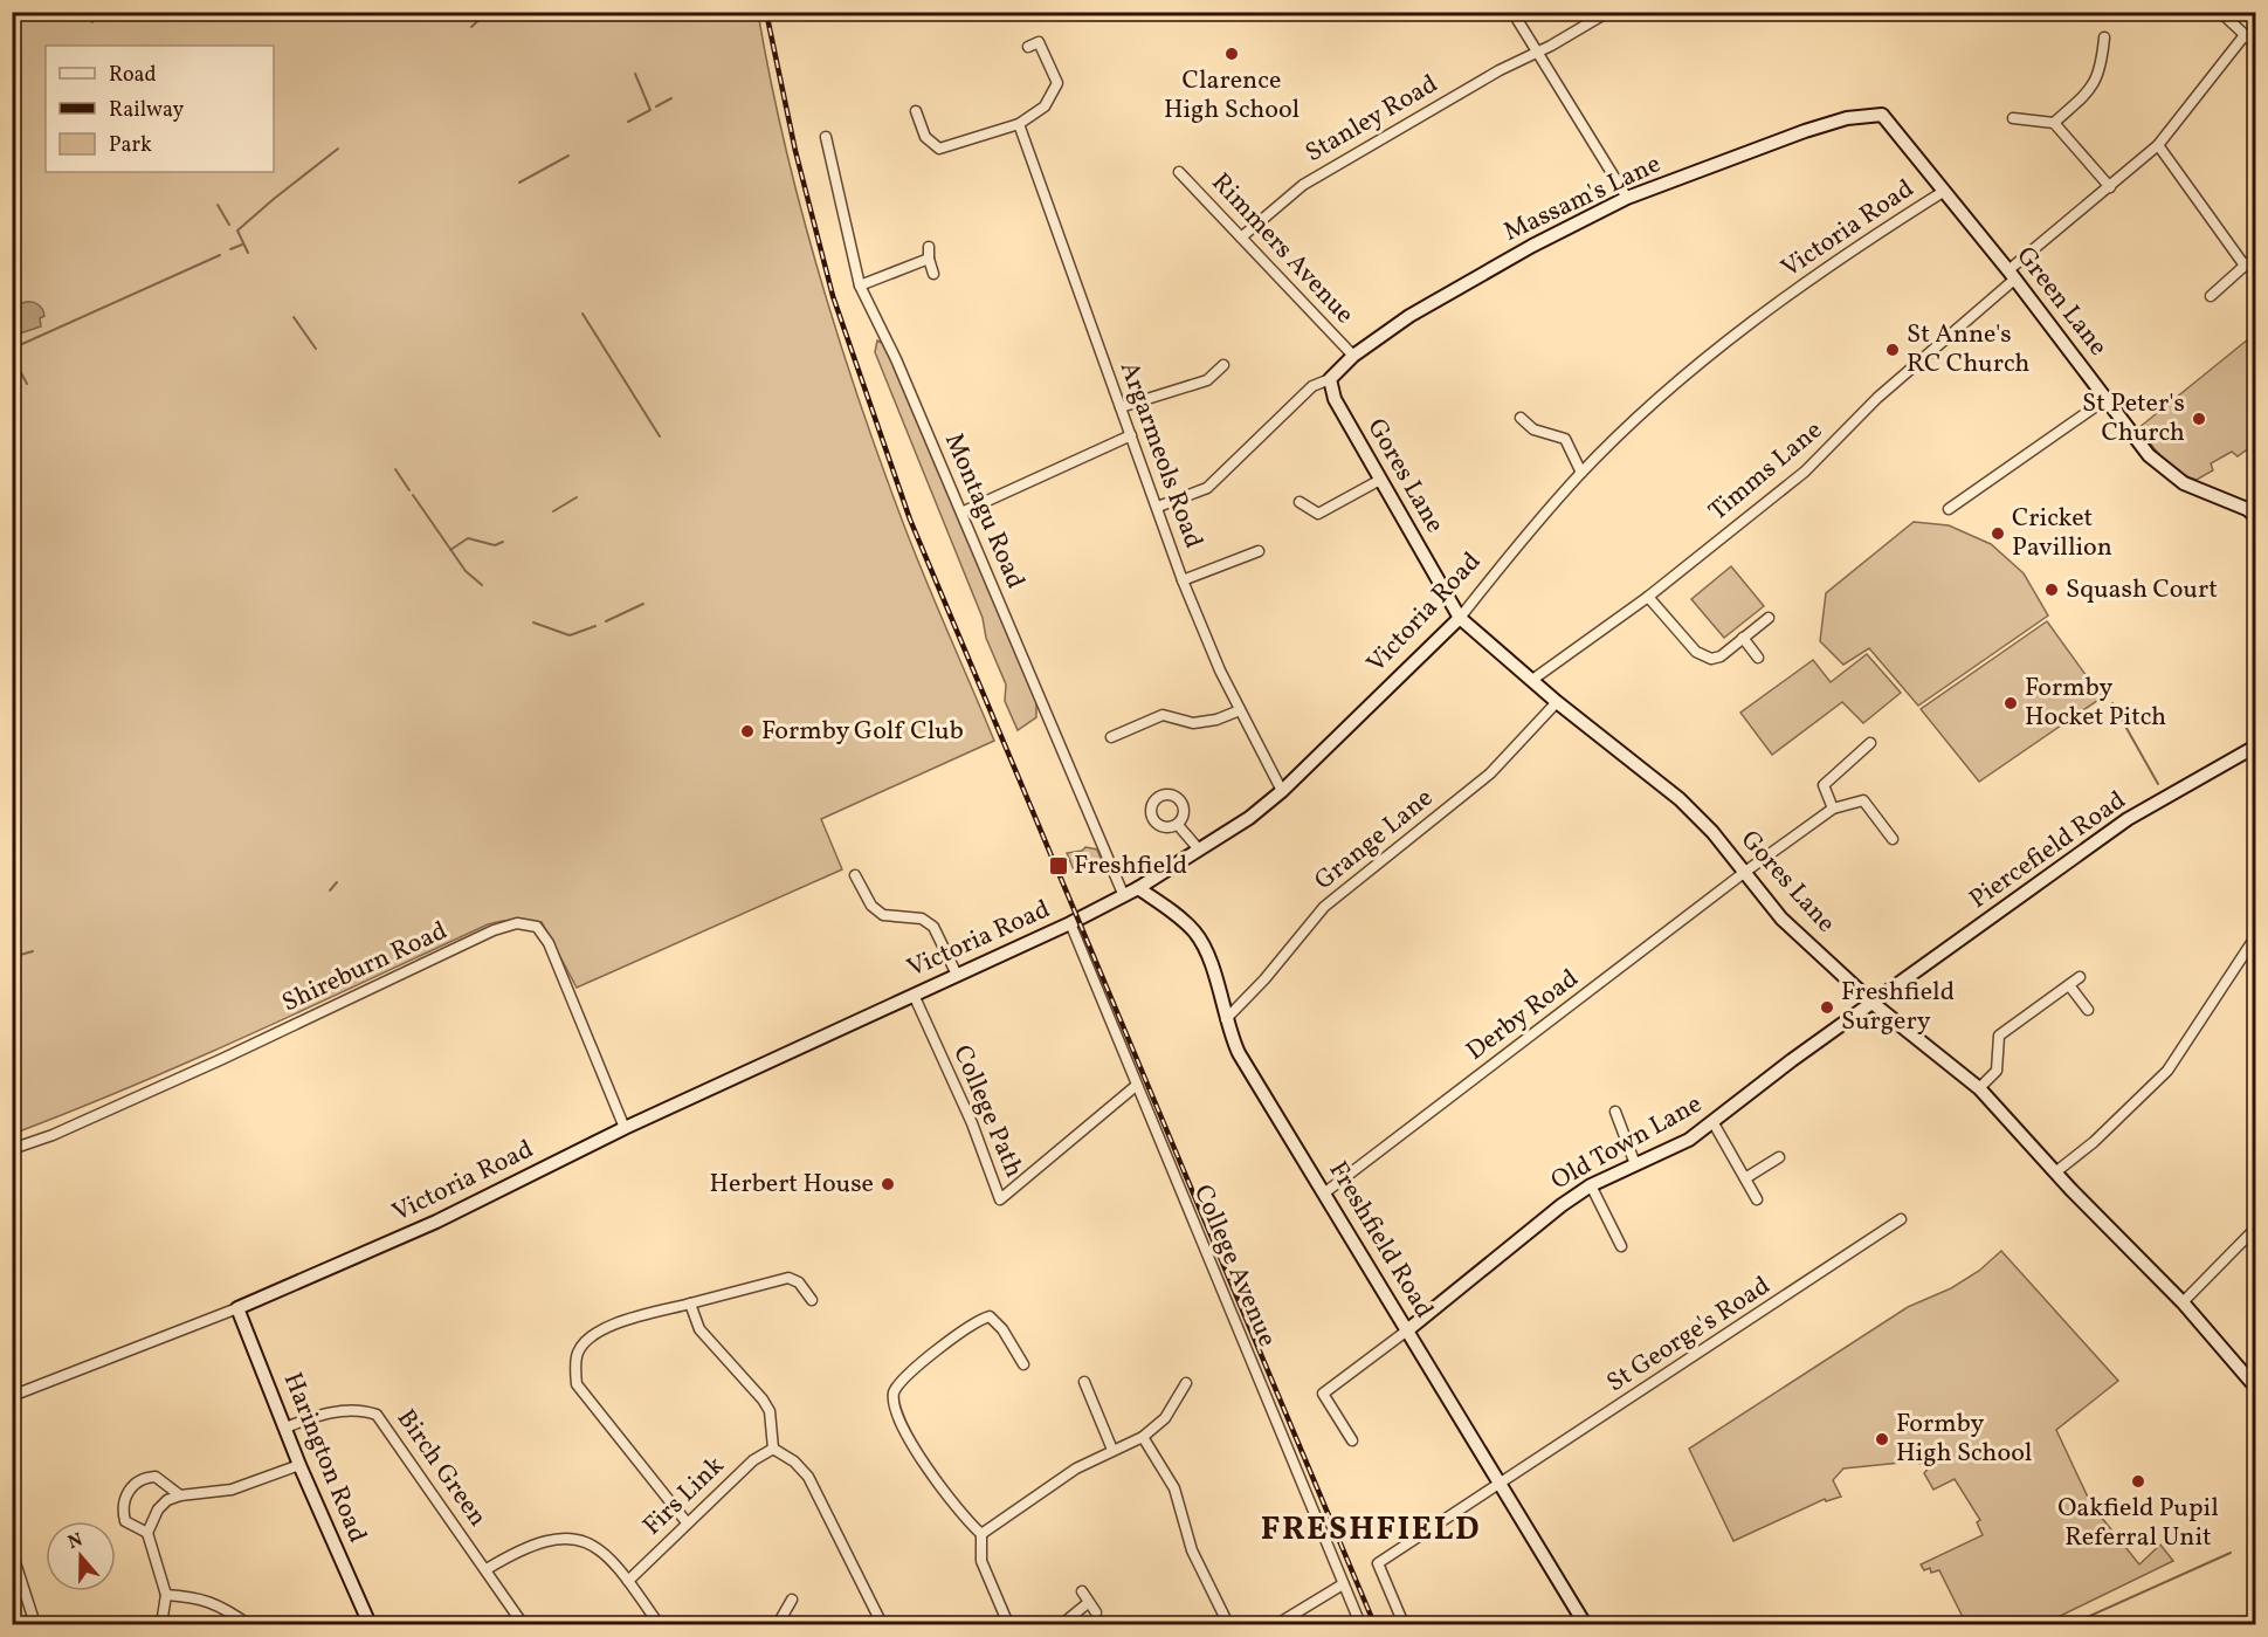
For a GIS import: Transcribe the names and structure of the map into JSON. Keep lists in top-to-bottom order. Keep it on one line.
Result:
{"streets":{"street":["Stanley Road","Massam's Lane","Victoria Road","Rimmers Avenue","Green Lane","Argarmeols Road","Timms Lane","Gores Lane","Montagu Road","Grange Lane","Piercefield Road","Shireburn Road","Derby Road","College Path","Old Town Lane","Freshfield Road","College Avenue","St George's Road","Harington Road","Birch Green","Firs Link"]},"crossings":[["Stanley Road","Rimmers Avenue"],["Massam's Lane","Rimmers Avenue"],["Massam's Lane","Green Lane"],["Massam's Lane","Gores Lane"],["Victoria Road","Green Lane"],["Victoria Road","Argarmeols Road"],["Victoria Road","Gores Lane"],["Victoria Road","Montagu Road"],["Victoria Road","Shireburn Road"],["Victoria Road","College Path"],["Victoria Road","Freshfield Road"],["Victoria Road","College Avenue"],["Victoria Road","Harington Road"],["Green Lane","Timms Lane"],["Timms Lane","Gores Lane"],["Gores Lane","Grange Lane"],["Gores Lane","Piercefield Road"],["Gores Lane","Derby Road"],["Gores Lane","Old Town Lane"],["Grange Lane","Freshfield Road"],["Piercefield Road","Old Town Lane"],["Derby Road","Freshfield Road"],["College Path","College Avenue"],["Old Town Lane","Freshfield Road"],["Freshfield Road","St George's Road"],["Harington Road","Birch Green"]],"districts":["FRESHFIELD"],"places":{"other":["Clarence High School","St Anne's RC Church","St Peter's Church","Cricket Pavillion","Squash Court","Formby Hocket Pitch","Formby Golf Club","Freshfield Surgery","Herbert House","Formby High School","Oakfield Pupil Referral Unit"],"transit":["Freshfield"]},"legend":["Road","Railway","Park"],"north":"top"}
